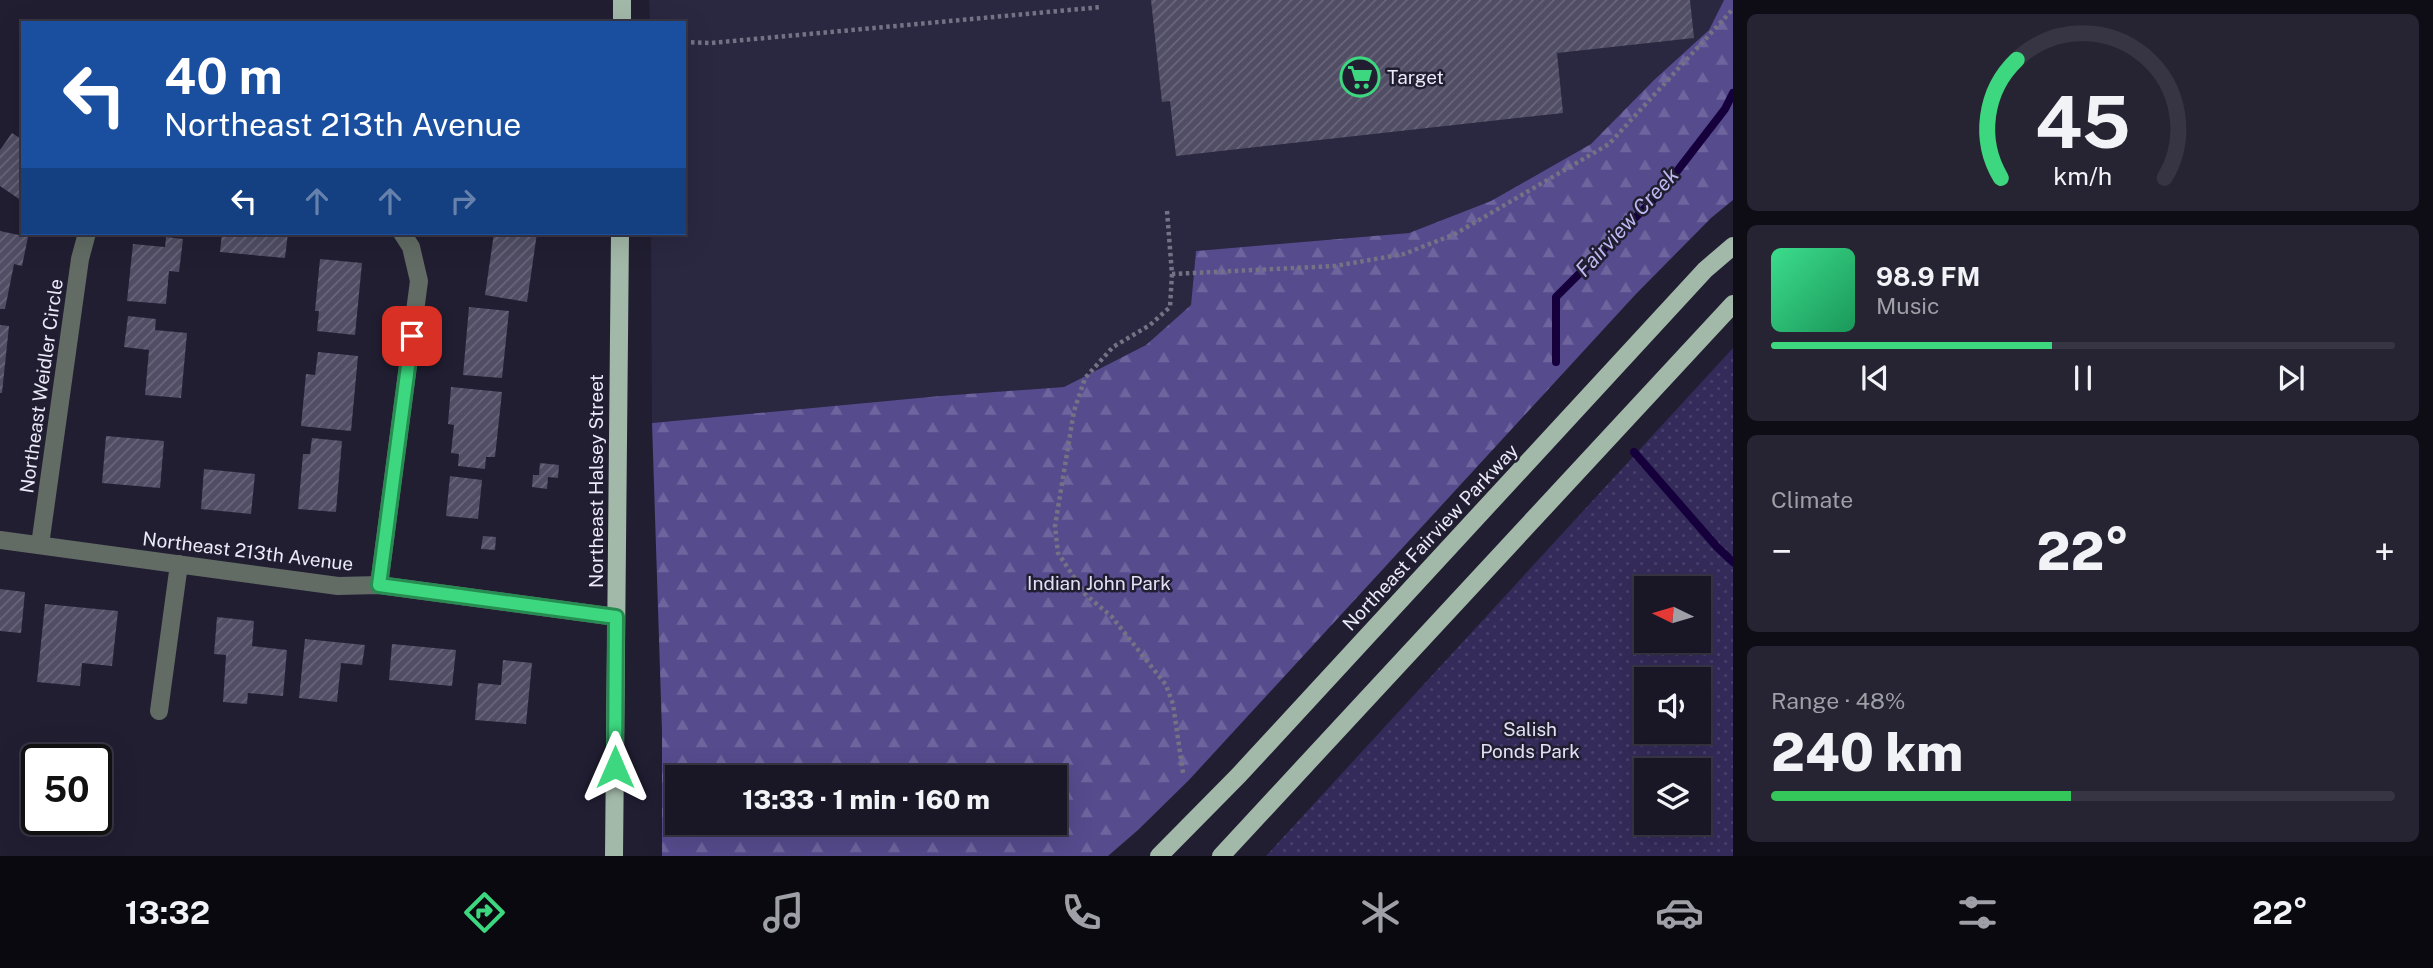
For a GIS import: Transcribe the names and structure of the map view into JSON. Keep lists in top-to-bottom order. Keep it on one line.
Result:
{"streets":{"main road":["Northeast Halsey Street","Northeast Fairview Parkway"],"street":["Northeast Weidler Circle","Northeast 213th Avenue"]},"crossings":[["Northeast Weidler Circle","Northeast 213th Avenue"],["Northeast Halsey Street","Northeast 213th Avenue"]],"water":["Fairview Creek"],"parks":["Indian John Park","Salish Ponds Park"],"places":{"supermarket":["Target"]},"north":"left","page":{"turn":["40 m","Northeast 213th Avenue"],"song":["98.9 FM","Music"],"tile":["Climate",["Range · 48%","240 km"]],"heat":["−","22°","+"],"limit":"50","trip":"13:33 · 1 min · 160 m","tabs":["13:32","22°"],"gauge":["45","km/h"]}}
